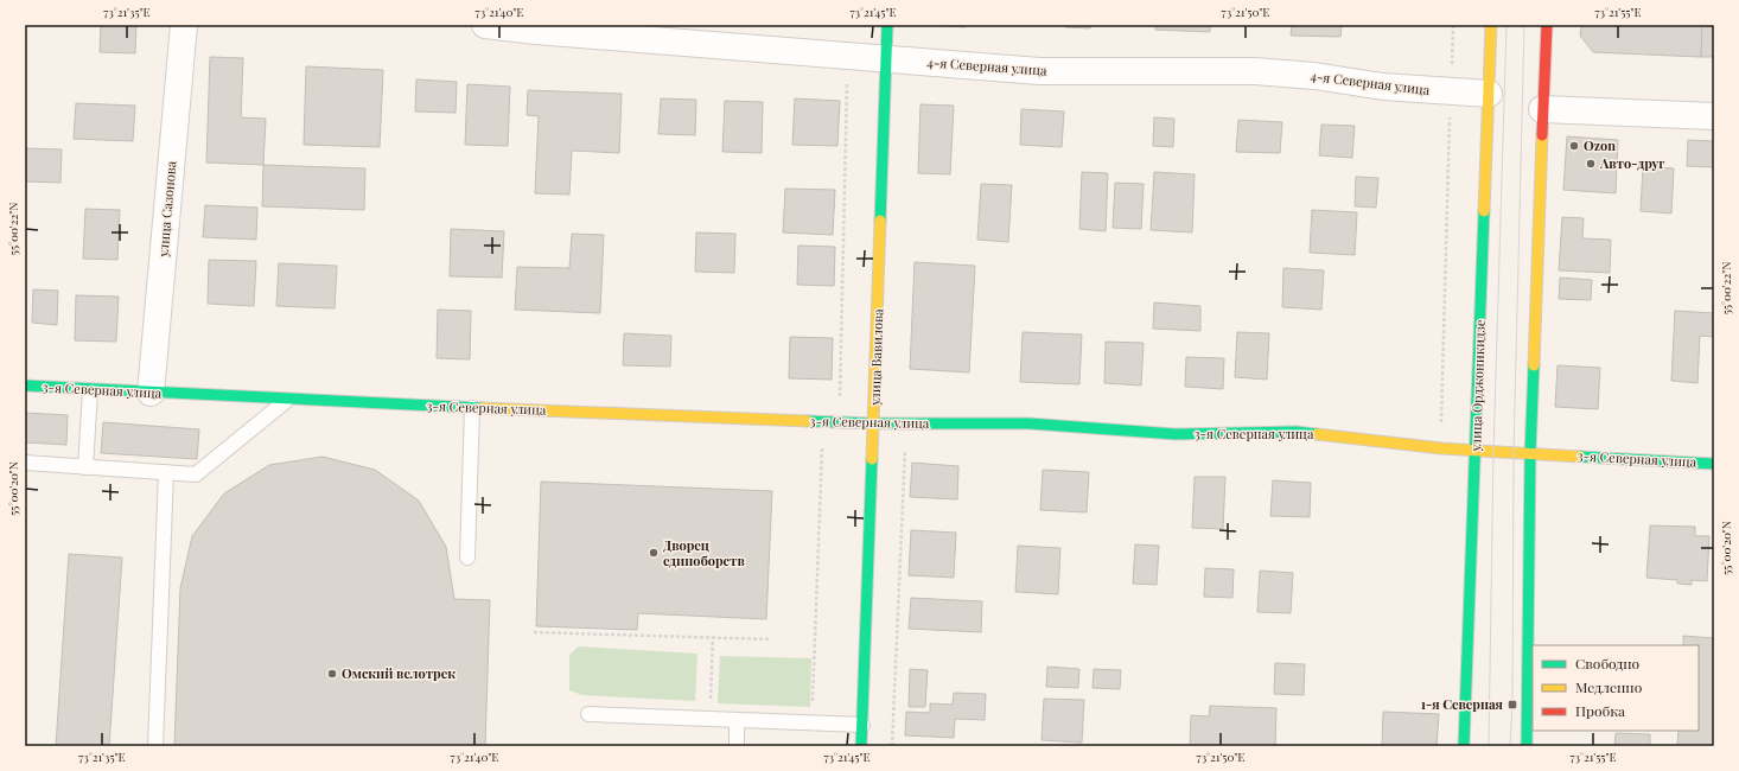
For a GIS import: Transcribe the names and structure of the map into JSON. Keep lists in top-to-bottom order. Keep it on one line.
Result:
{"streets":{"street":["4-я Северная улица","улица Сазонова","улица Вавилова","улица Орджоникидзе","3-я Северная улица"]},"crossings":[["4-я Северная улица","улица Вавилова"],["4-я Северная улица","улица Орджоникидзе"],["улица Сазонова","3-я Северная улица"],["улица Вавилова","3-я Северная улица"],["улица Орджоникидзе","3-я Северная улица"]],"places":{"other":["Ozon","Авто-друг","Дворец единоборств","Омский велотрек"],"transit":["1-я Северная"]},"legend":["Свободно","Медленно","Пробка"],"coordinates":["73°21'35\"E","73°21'40\"E","73°21'45\"E","73°21'50\"E","73°21'55\"E","55°00'22\"N","55°00'20\"N"]}
